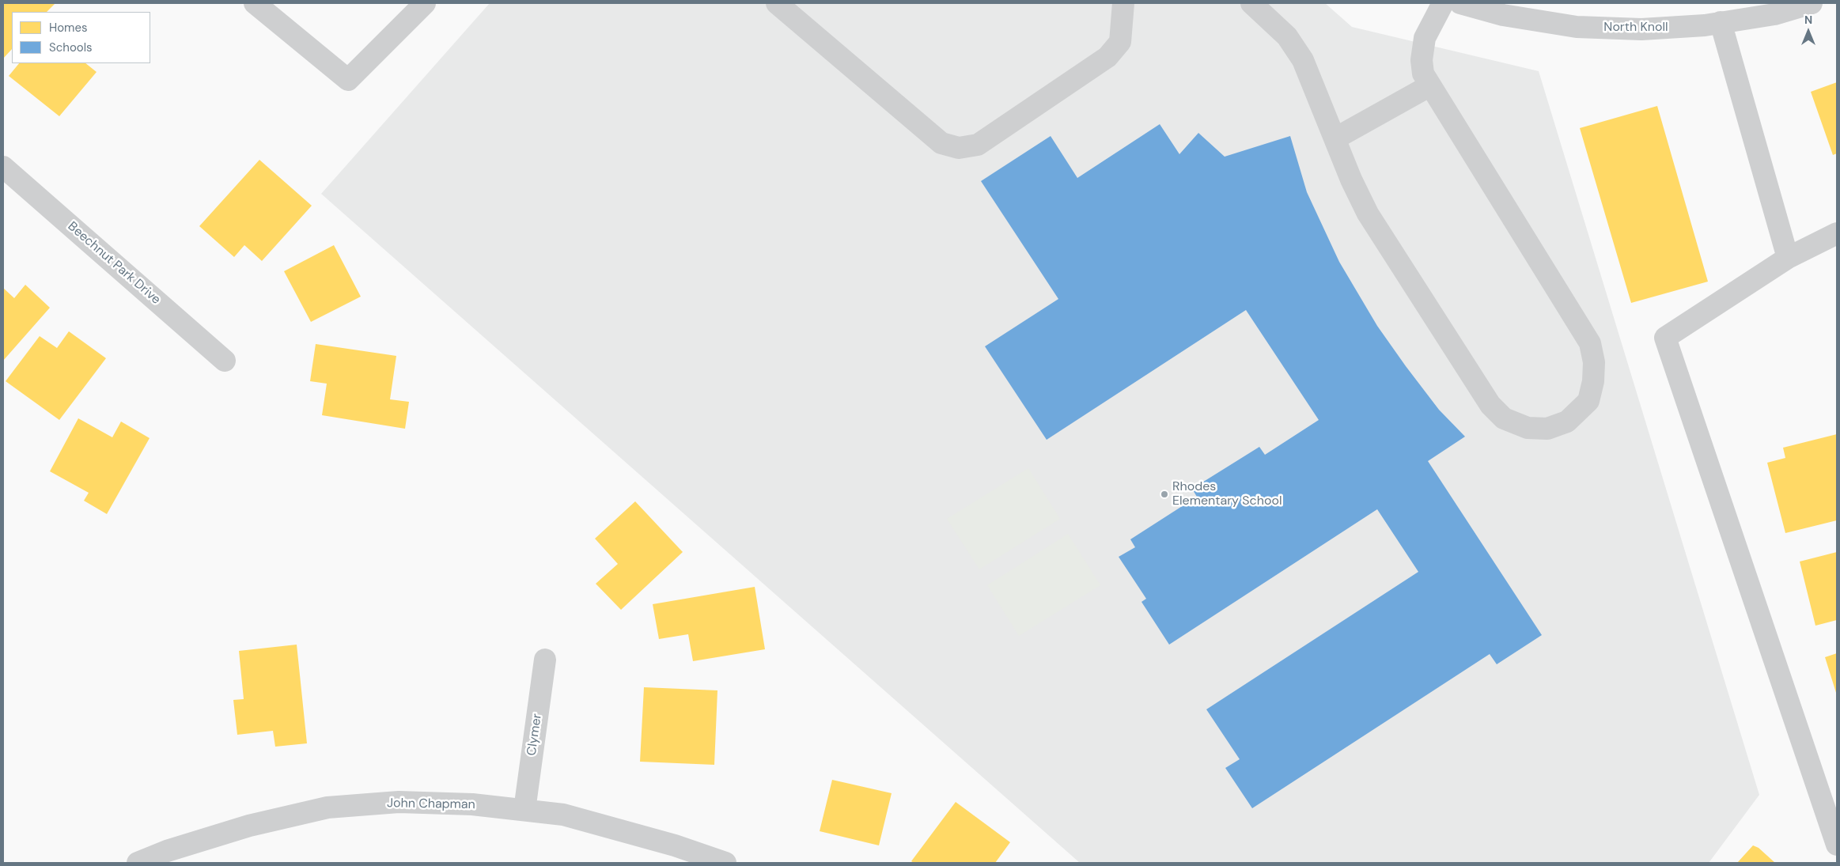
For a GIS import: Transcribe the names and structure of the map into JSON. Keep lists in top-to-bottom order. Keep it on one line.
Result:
{"streets":{"street":["North Knoll","Beechnut Park Drive","Clymer","John Chapman"]},"crossings":[["Clymer","John Chapman"]],"places":["Rhodes Elementary School"],"legend":["Homes","Schools"],"north":"top"}
